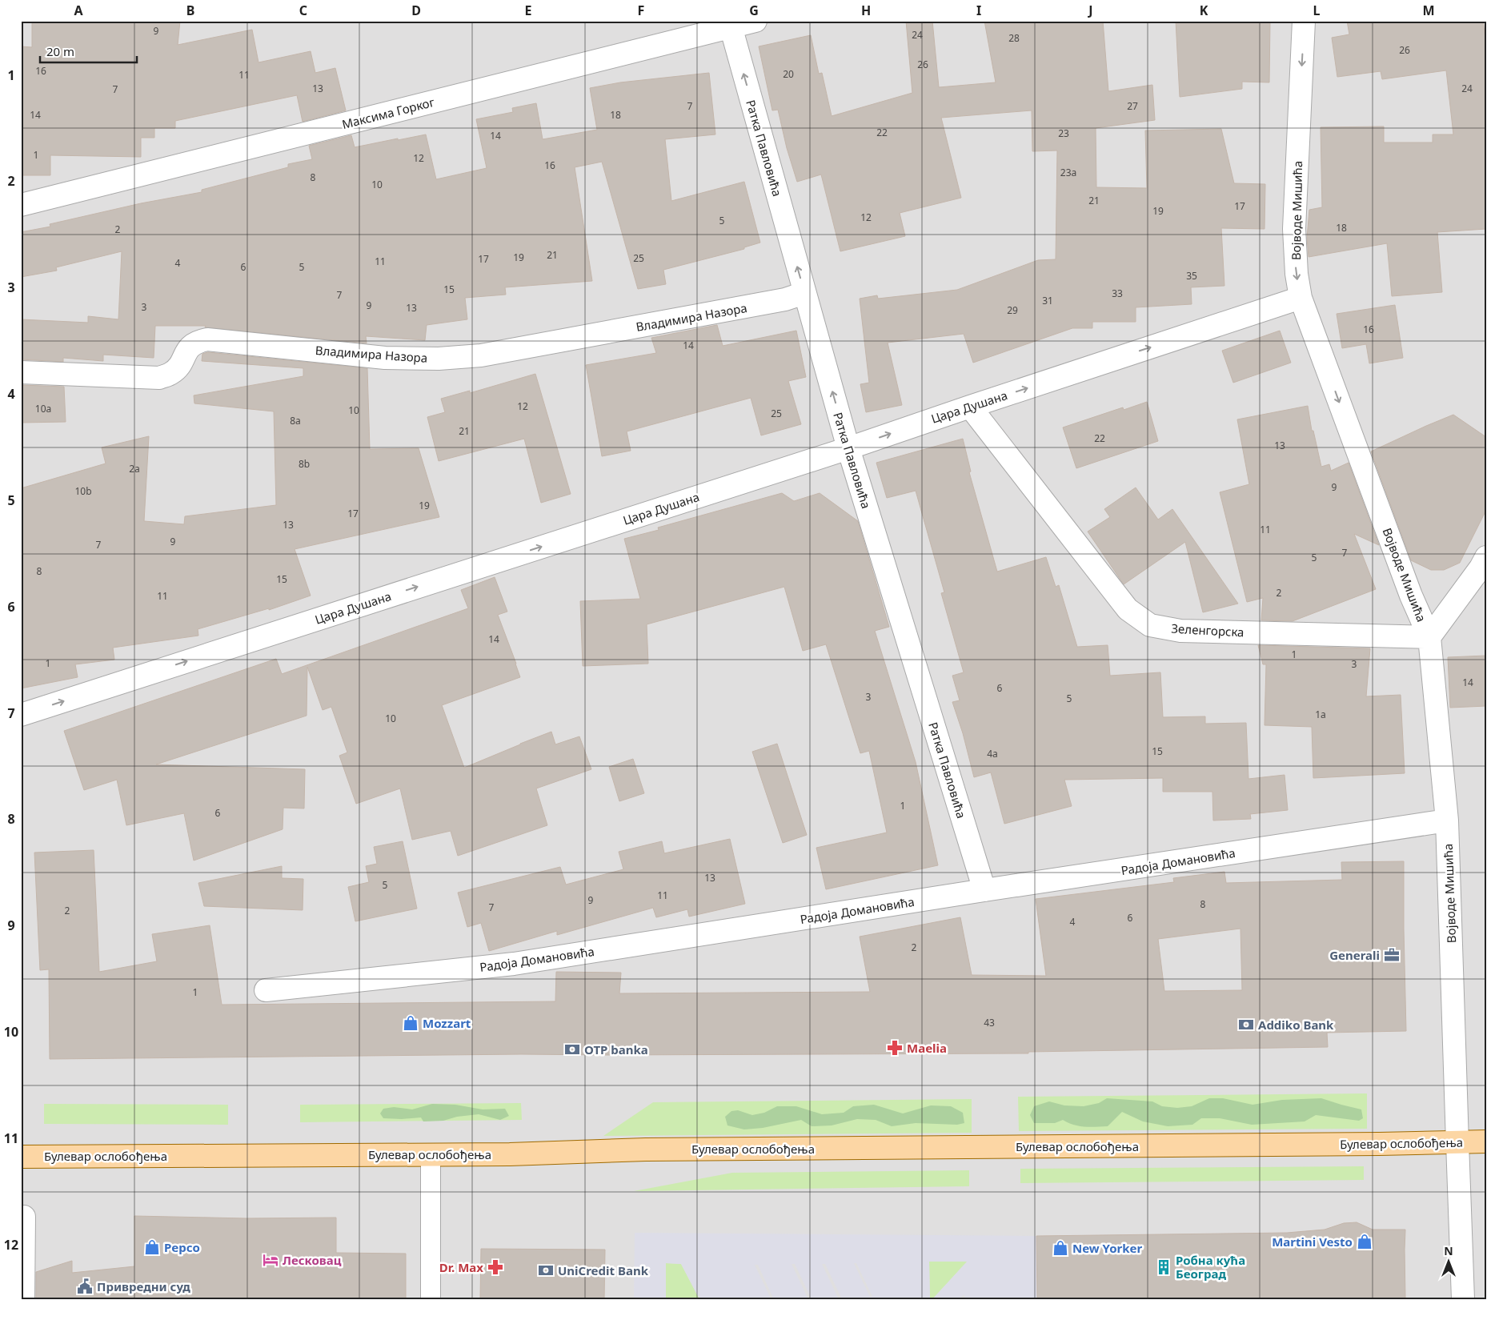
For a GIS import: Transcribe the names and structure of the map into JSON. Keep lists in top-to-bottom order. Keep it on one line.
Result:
{"streets":{"main road":["Булевар ослобођења"],"street":["Максима Горког","Ратка Павловића","Војводе Мишића","Владимира Назора","Цара Душана","Зеленгорска","Радоја Домановића"]},"crossings":[["Максима Горког","Ратка Павловића"],["Ратка Павловића","Владимира Назора"],["Ратка Павловића","Цара Душана"],["Ратка Павловића","Радоја Домановића"],["Војводе Мишића","Цара Душана"],["Војводе Мишића","Зеленгорска"],["Војводе Мишића","Радоја Домановића"],["Војводе Мишића","Булевар ослобођења"],["Цара Душана","Зеленгорска"]],"one_way":["Ратка Павловића","Војводе Мишића","Цара Душана"],"places":{"office":["Generali"],"shop":["Mozzart","Martini Vesto","Pepco","New Yorker"],"bank":["Addiko Bank","OTP banka","UniCredit Bank"],"pharmacy":["Maelia","Dr. Max"],"hotel":["Лесковац"],"building":["Робна кућа Београд"],"public building":["Привредни суд"]},"house_numbers":["9","24","28","26","26","16","20","11","13","24","7","7","27","14","18","22","23","14","1","12","16","23a","8","10","21","17","19","12","5","18","2","21","19","25","17","11","4","6","5","35","15","33","7","31","9","3","13","29","16","14","12","10a","10","25","8a","21","22","13","8b","2a","9","10b","19","17","13","11","9","7","7","5","8","15","2","11","14","1","1","3","14","6","3","5","1a","10","15","4a","1","6","13","5","11","9","8","7","2","6","4","2","1","43"],"scale_bar":"20 m","north":"top","grid":{"columns":["A","B","C","D","E","F","G","H","I","J","K","L","M"],"rows":["1","2","3","4","5","6","7","8","9","10","11","12"]}}
